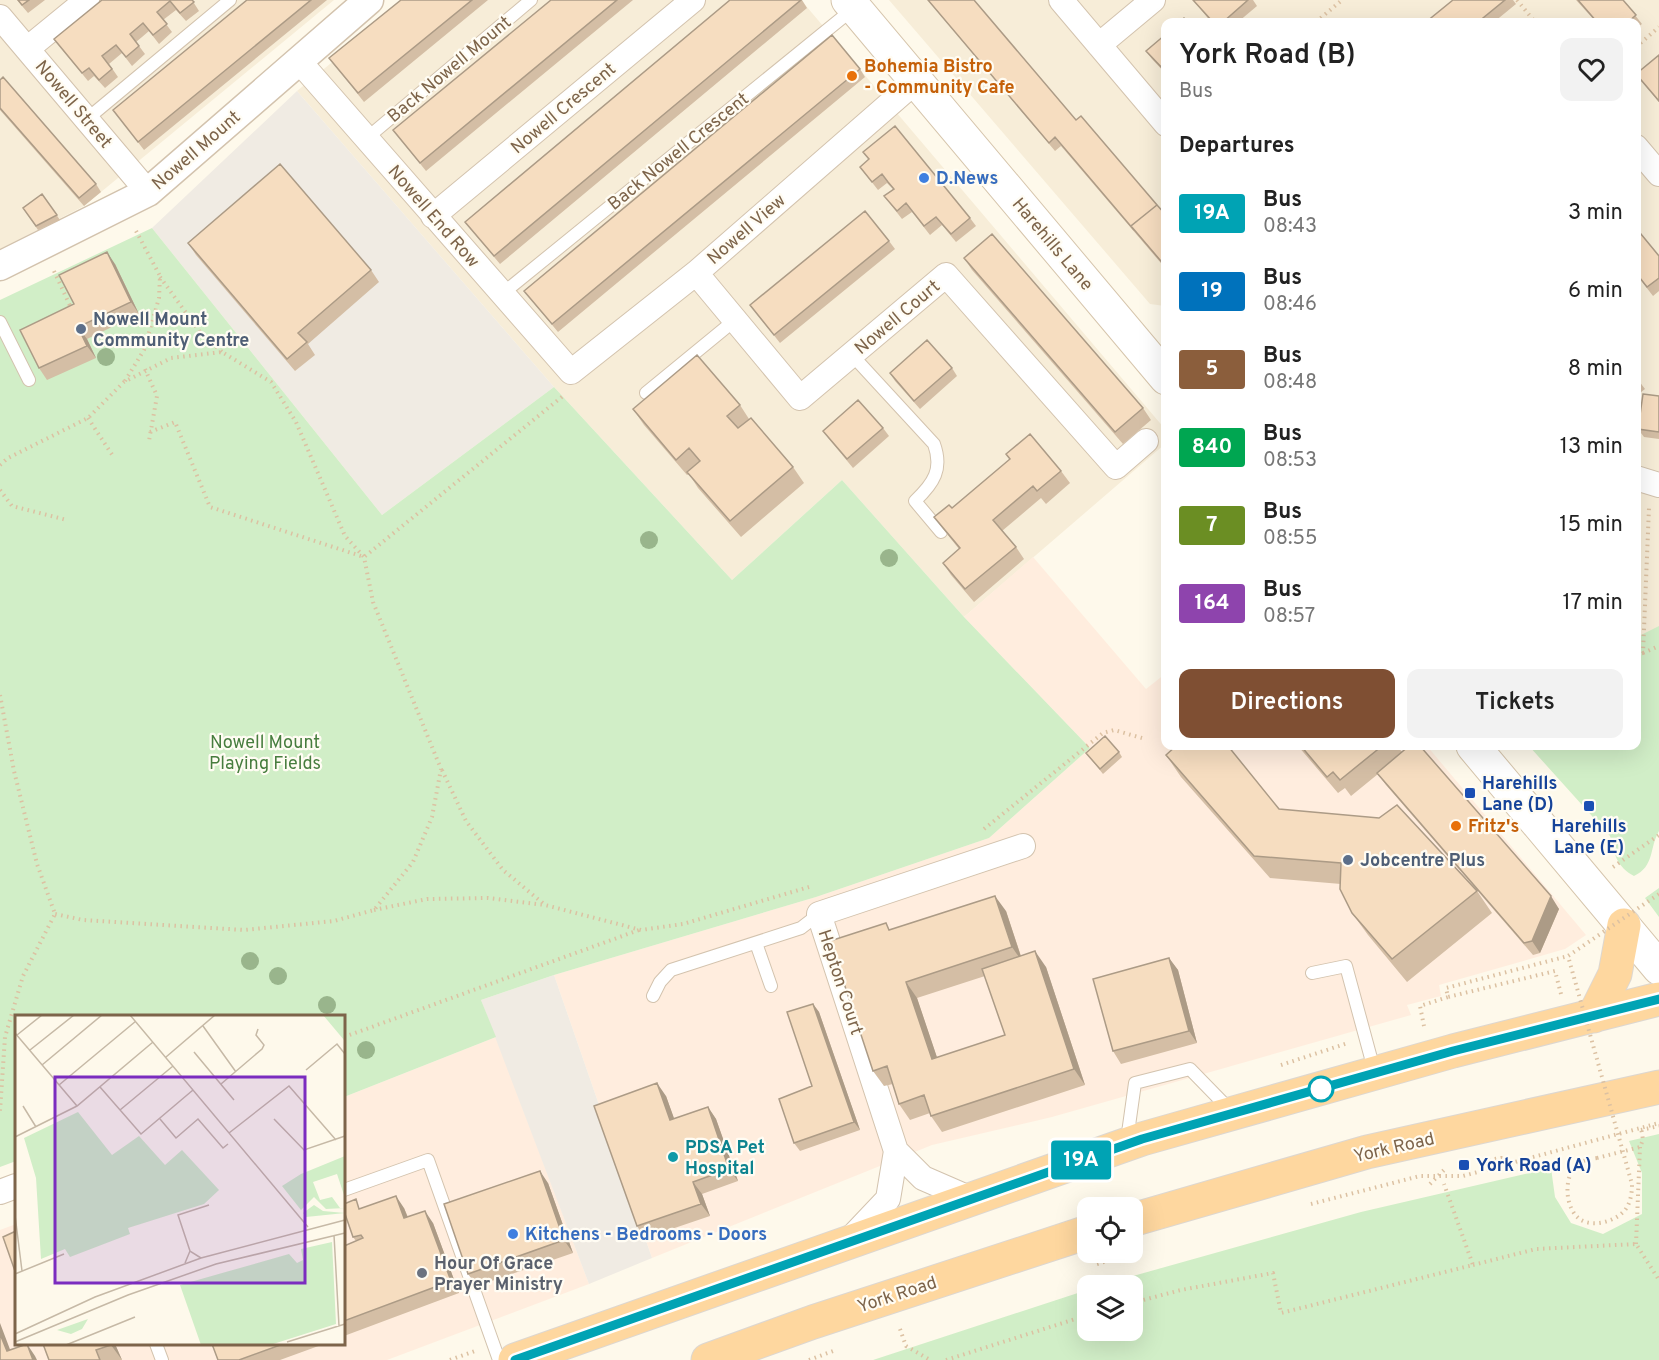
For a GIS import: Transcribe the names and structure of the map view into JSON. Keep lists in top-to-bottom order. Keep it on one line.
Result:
{"streets":{"highway":["York Road"],"main road":["Harehills Lane"],"street":["Nowell Street","Nowell Crescent","Nowell Mount","Nowell End Row","Nowell View","Nowell Court","Hepton Court"],"lane":["Back Nowell Mount","Back Nowell Crescent"]},"crossings":[["Back Nowell Mount","Nowell End Row"],["Nowell Street","Nowell Mount"],["Nowell Crescent","Nowell End Row"],["Nowell Mount","Nowell End Row"],["Back Nowell Crescent","Nowell End Row"],["Back Nowell Crescent","Harehills Lane"],["Nowell End Row","Nowell View"],["Nowell View","Harehills Lane"],["Nowell View","Nowell Court"]],"parks":["Nowell Mount Playing Fields"],"places":{"other":["Bohemia Bistro - Community Cafe","D.News","Nowell Mount Community Centre","Fritz's","Jobcentre Plus","PDSA Pet Hospital","Kitchens - Bedrooms - Doors","Hour Of Grace Prayer Ministry"],"transit":["Harehills Lane (D)","Harehills Lane (E)","York Road (A)"]},"lines":["bus line 19A"],"page":{"on_map":"19A","heading":[["York Road (B)","Bus"],"Departures"],"list":[{"mark":"19A","name":"Bus","note":"08:43","value":"3 min"},{"mark":"19","name":"Bus","note":"08:46","value":"6 min"},{"mark":"5","name":"Bus","note":"08:48","value":"8 min"},{"mark":"840","name":"Bus","note":"08:53","value":"13 min"},{"mark":"7","name":"Bus","note":"08:55","value":"15 min"},{"mark":"164","name":"Bus","note":"08:57","value":"17 min"}],"buttons":["Directions","Tickets"]}}
